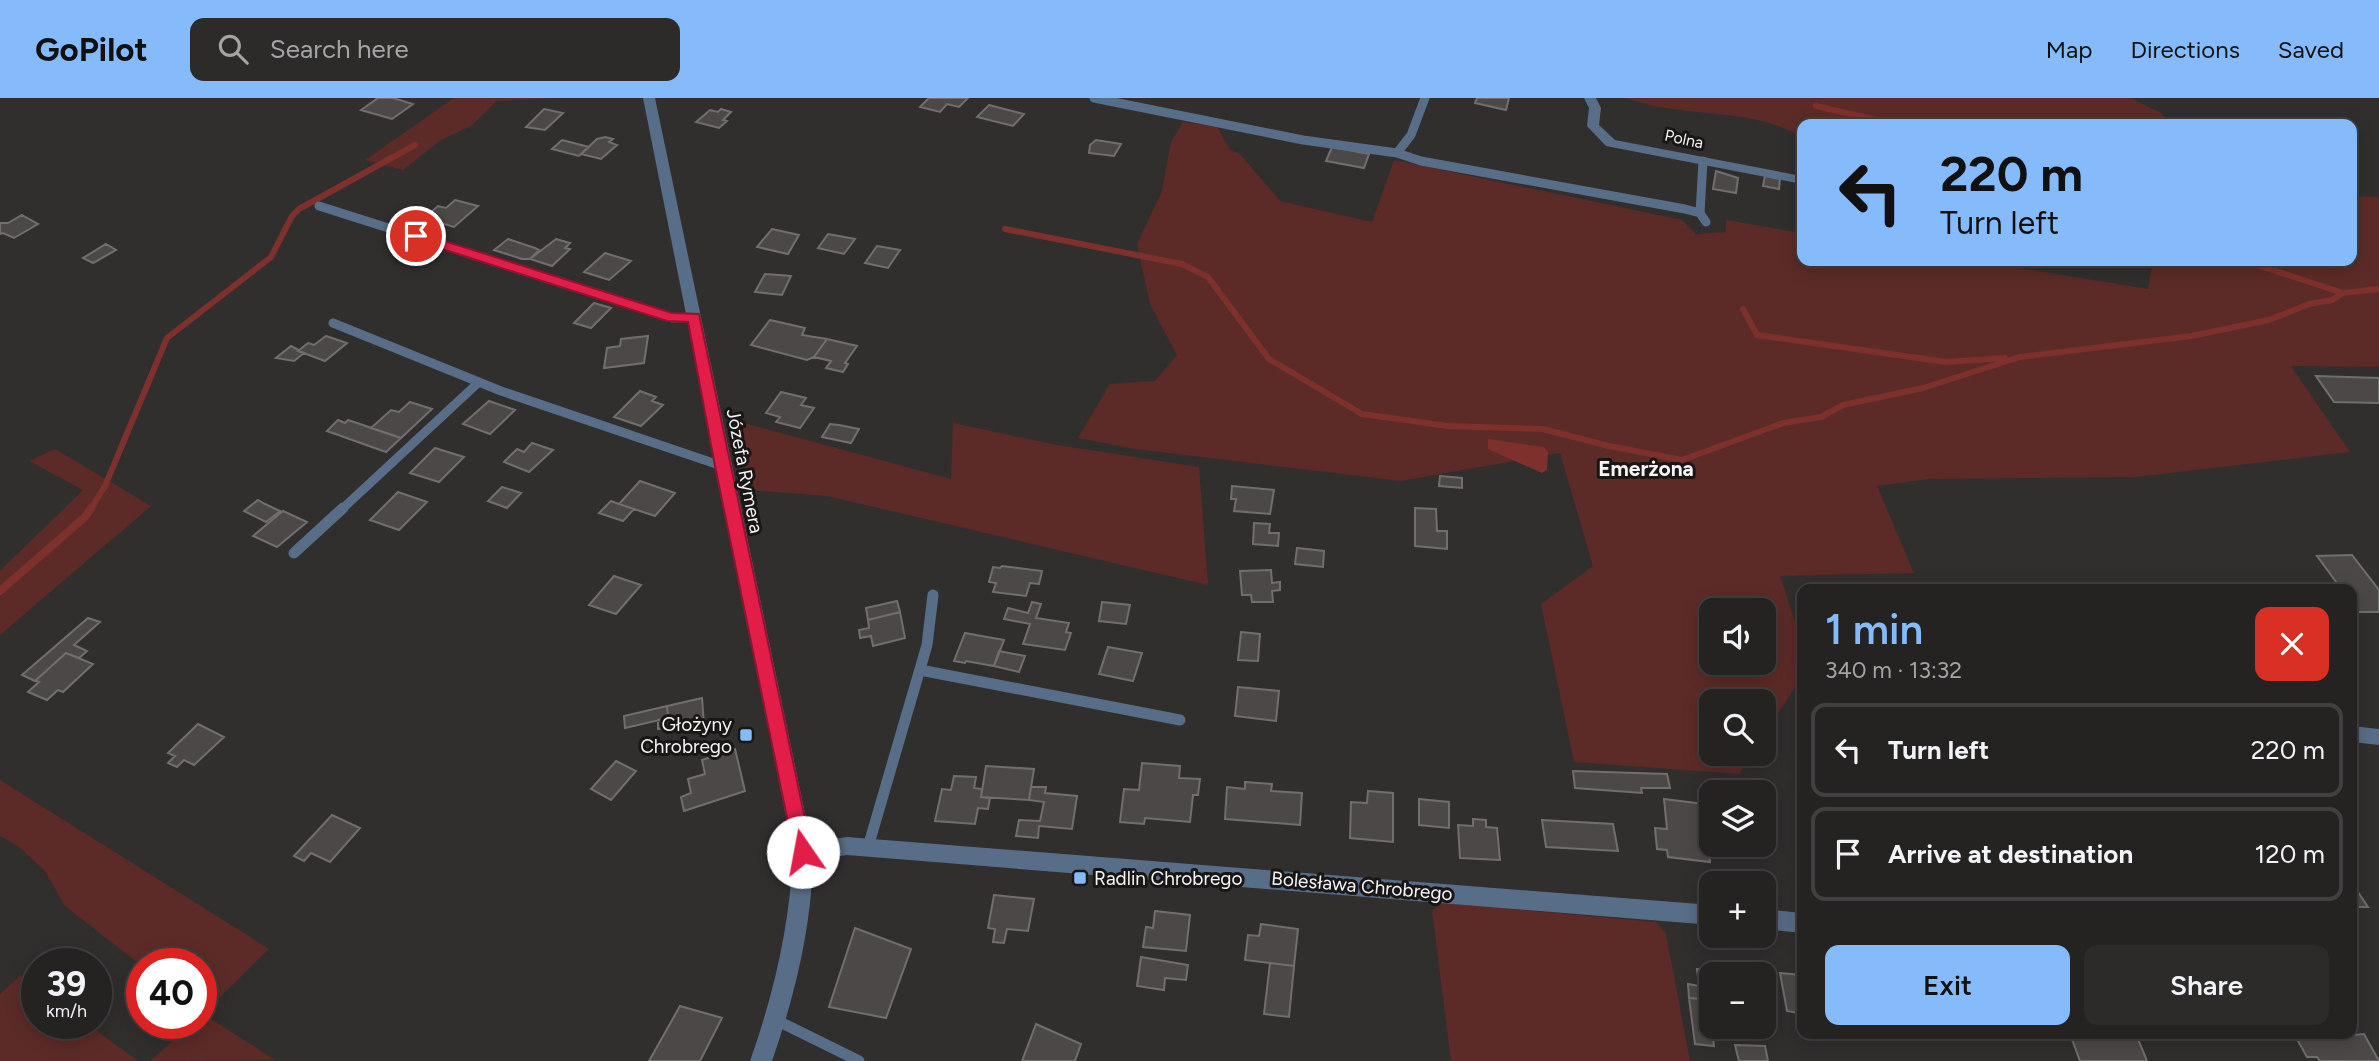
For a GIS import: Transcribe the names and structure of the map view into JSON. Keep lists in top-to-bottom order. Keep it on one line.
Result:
{"streets":{"street":["Polna","Józefa Rymera","Bolesława Chrobrego"]},"crossings":[["Józefa Rymera","Bolesława Chrobrego"]],"districts":["Emerżona"],"places":{"transit":["Głożyny Chrobrego","Radlin Chrobrego"]},"page":{"header":"GoPilot","search":"Search here","nav":["Map","Directions","Saved"],"turn":["220 m","Turn left"],"heading":["1 min","340 m · 13:32"],"map_buttons":["+","−"],"list":[{"name":"Turn left","value":"220 m"},{"name":"Arrive at destination","value":"120 m"}],"buttons":["Exit","Share"],"speed":"39 km/h","limit":"40"}}
